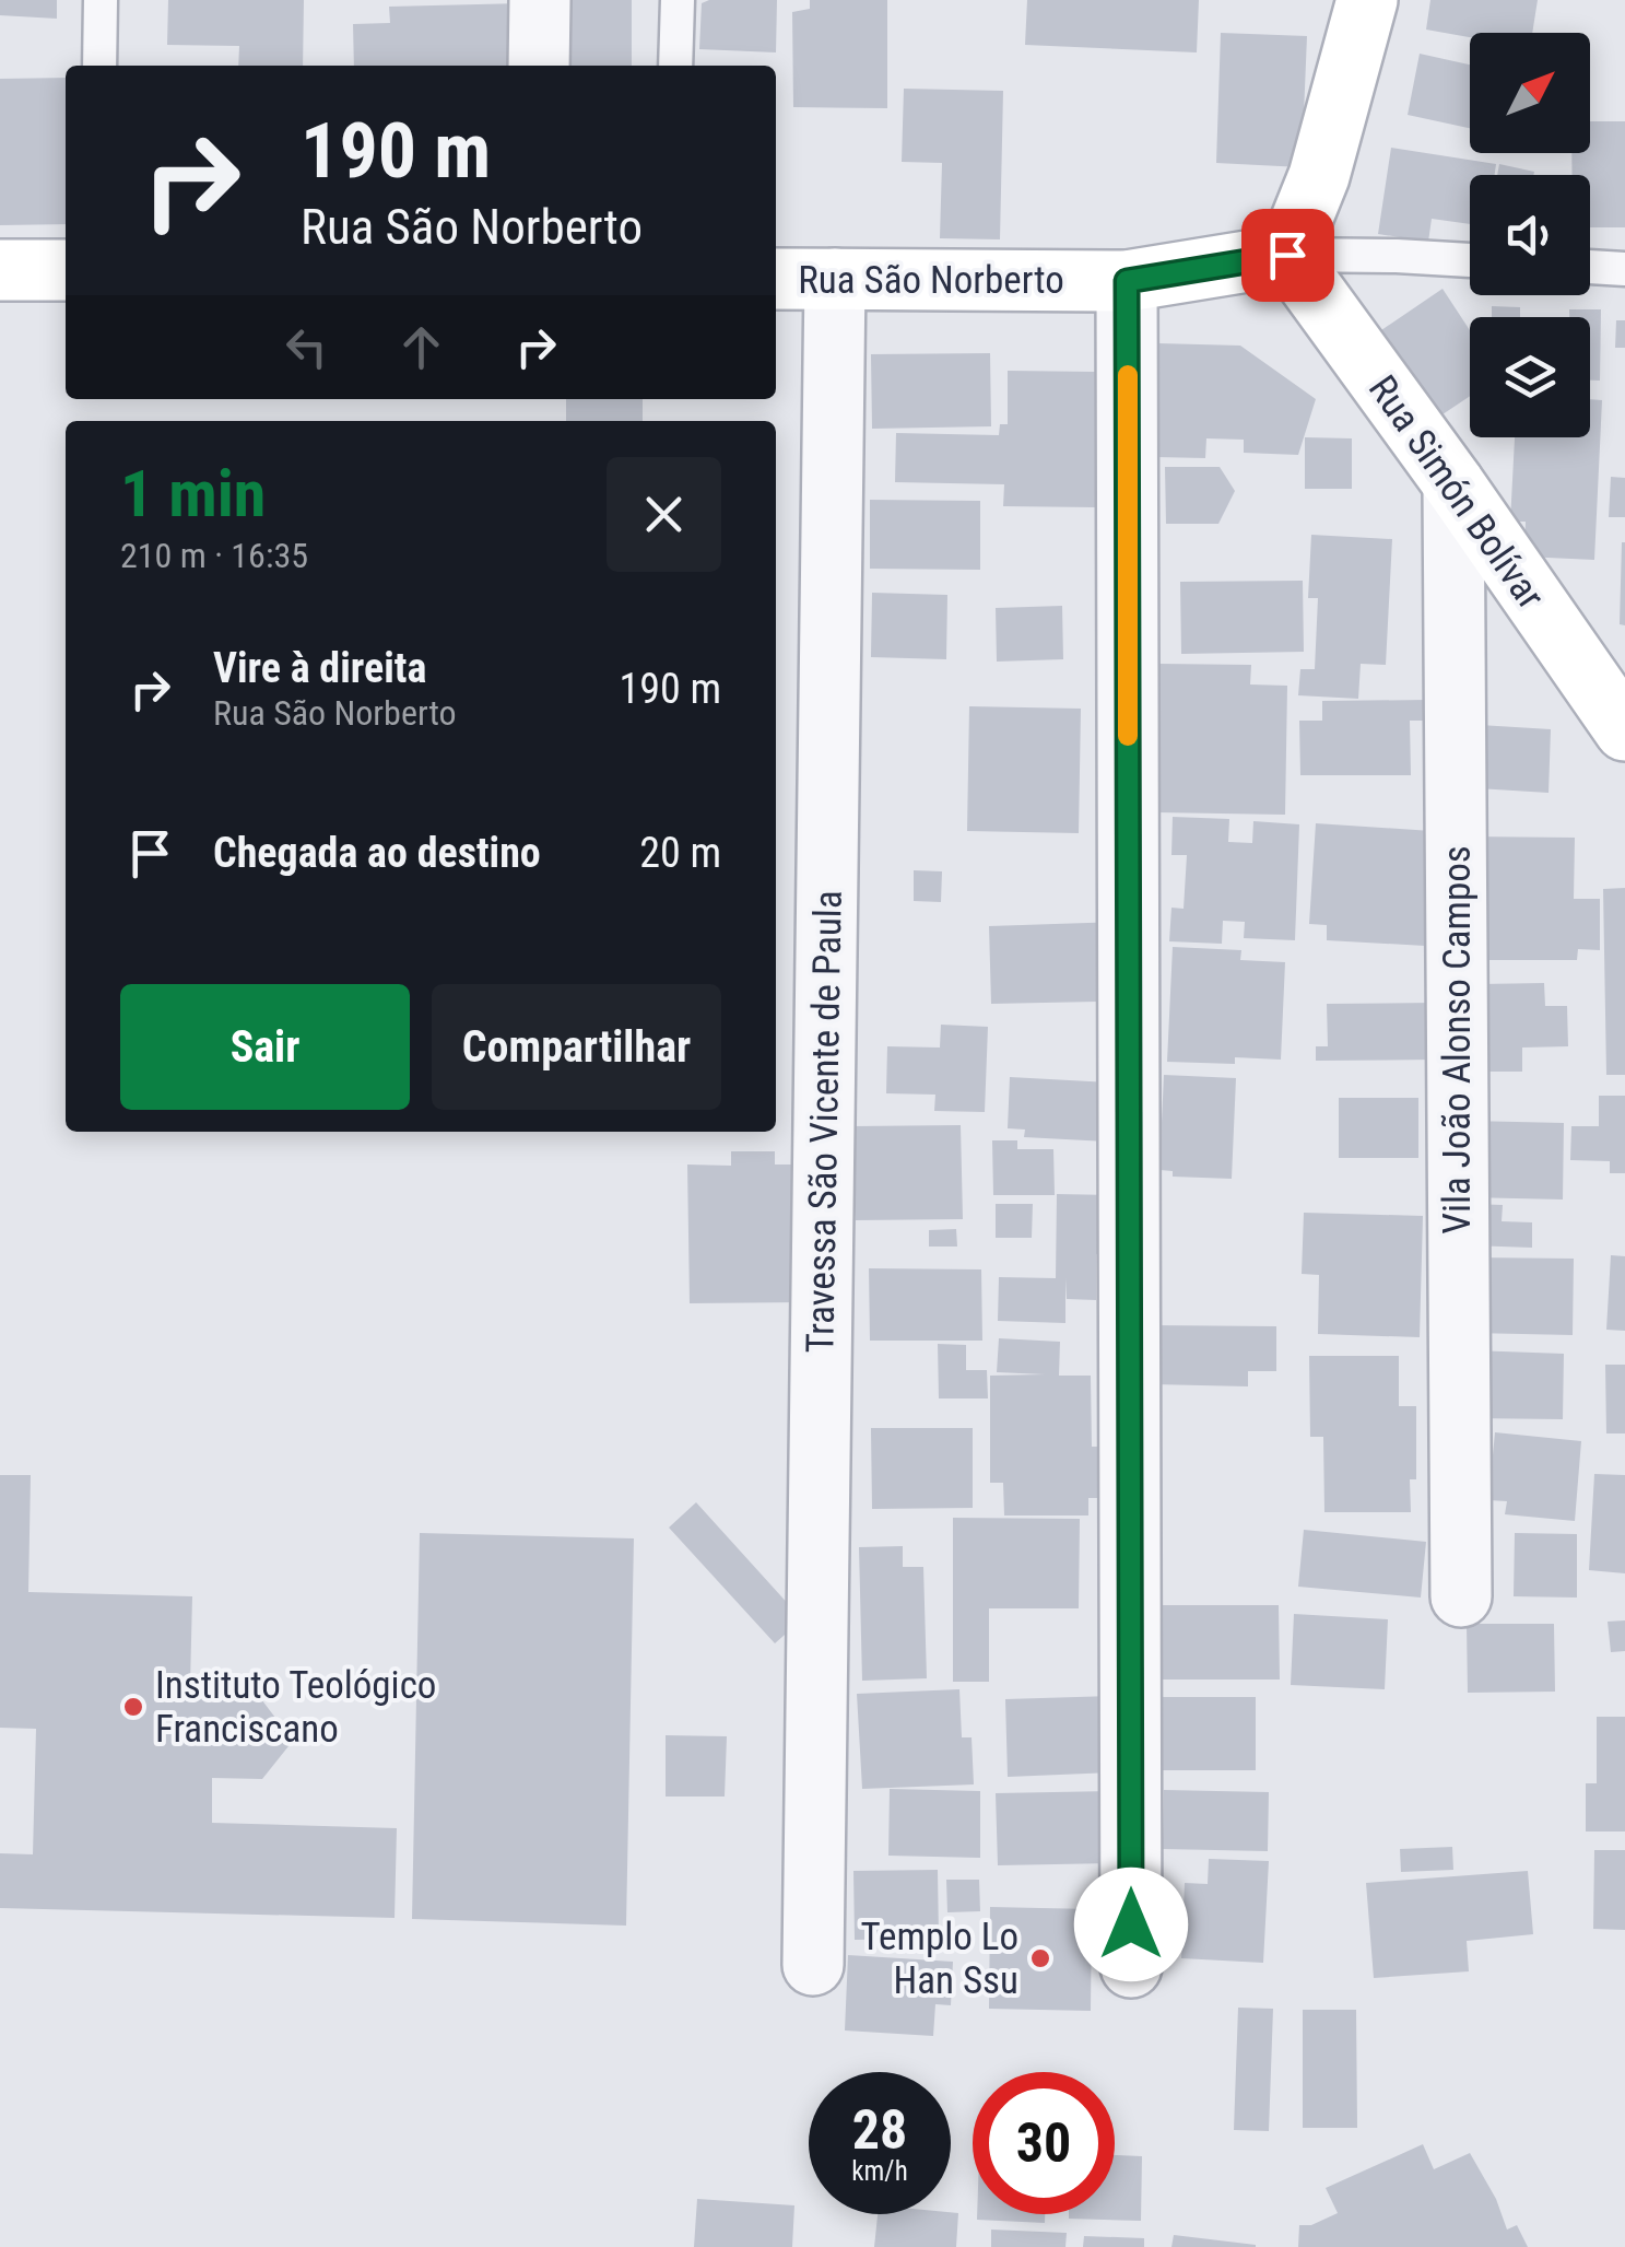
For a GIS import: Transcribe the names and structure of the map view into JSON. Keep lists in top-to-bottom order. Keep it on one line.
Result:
{"streets":{"street":["Rua São Norberto","Rua Simón Bolívar","Vila João Alonso Campos","Travessa São Vicente de Paula"]},"crossings":[["Rua São Norberto","Rua Simón Bolívar"],["Rua São Norberto","Travessa São Vicente de Paula"],["Rua Simón Bolívar","Vila João Alonso Campos"]],"places":["Instituto Teológico Franciscano","Templo Lo Han Ssu"],"north":"top right","page":{"turn":["190 m","Rua São Norberto"],"heading":["1 min","210 m · 16:35"],"list":[{"name":"Vire à direita","note":"Rua São Norberto","value":"190 m"},{"name":"Chegada ao destino","value":"20 m"}],"buttons":["Sair","Compartilhar"],"speed":"28 km/h","limit":"30"}}
